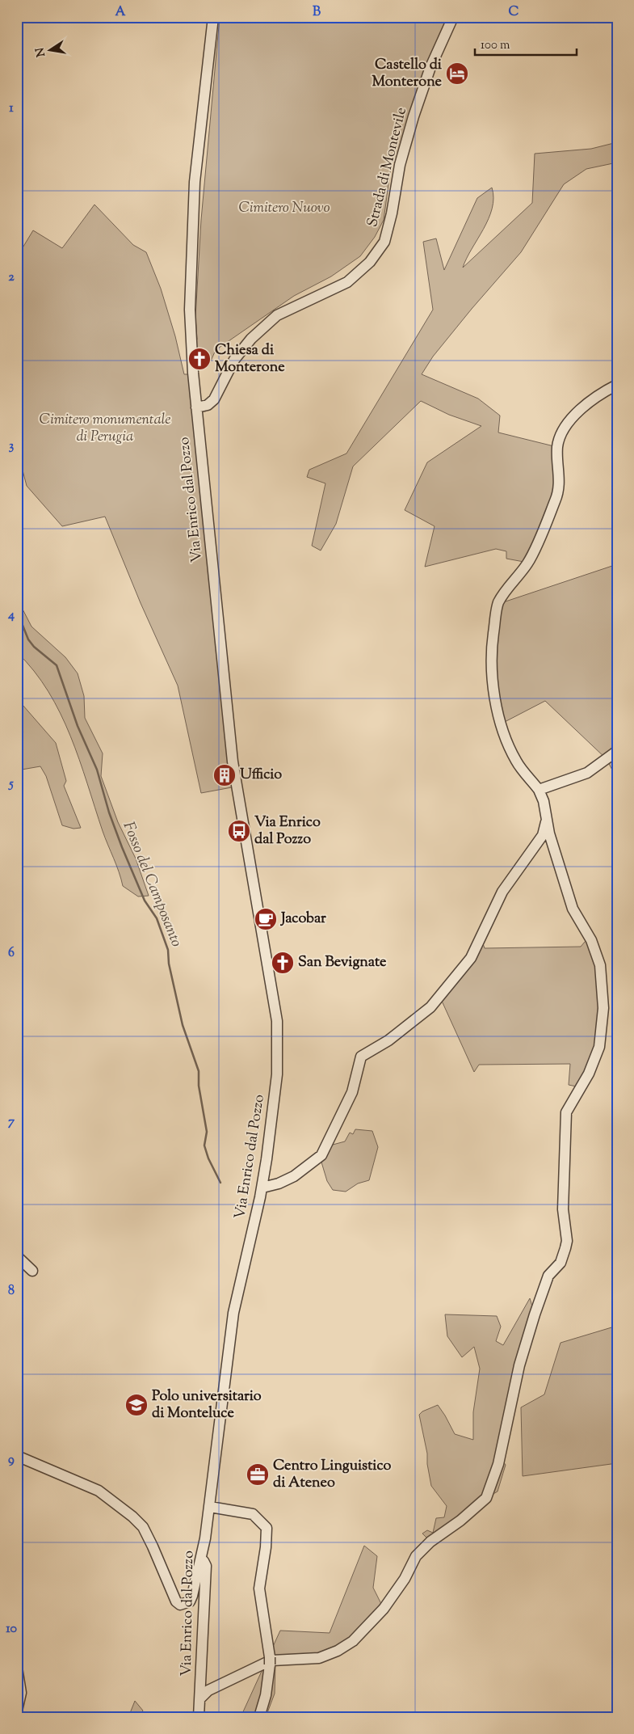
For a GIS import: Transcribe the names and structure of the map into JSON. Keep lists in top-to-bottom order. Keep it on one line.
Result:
{"streets":{"street":["Strada di Montevile","Via Enrico dal Pozzo"]},"crossings":[["Strada di Montevile","Via Enrico dal Pozzo"]],"water":["Fosso del Camposanto"],"parks":["Cimitero Nuovo","Cimitero monumentale di Perugia"],"places":{"hotel":["Castello di Monterone"],"church":["Chiesa di Monterone","San Bevignate"],"building":["Ufficio"],"bus stop":["Via Enrico dal Pozzo"],"cafe":["Jacobar"],"school or university":["Polo universitario di Monteluce"],"office":["Centro Linguistico di Ateneo"]},"scale_bar":"100 m","north":"left","grid":{"columns":["A","B","C"],"rows":["1","2","3","4","5","6","7","8","9","10"]}}
